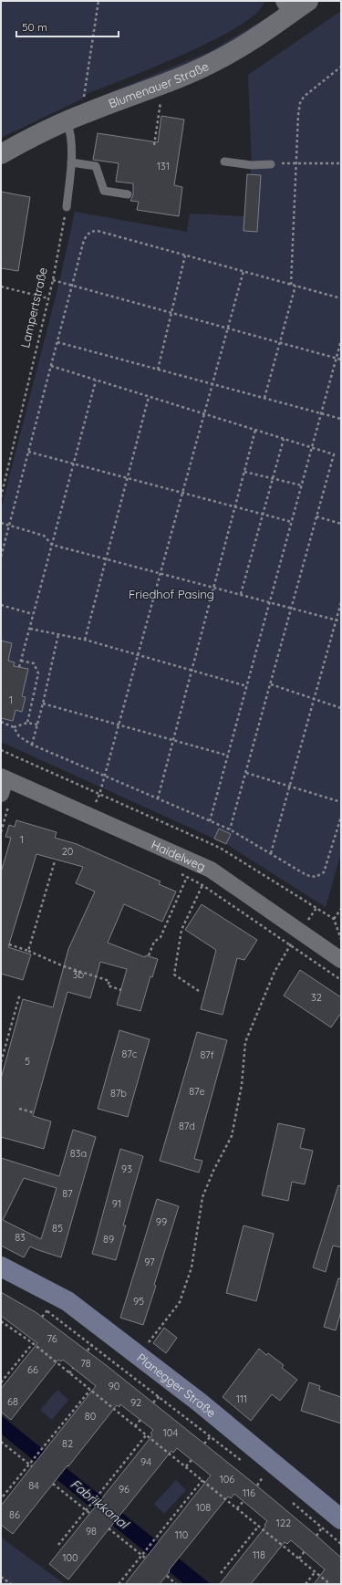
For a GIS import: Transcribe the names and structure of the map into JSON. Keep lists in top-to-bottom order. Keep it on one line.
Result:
{"streets":{"main road":["Planegger Straße"],"street":["Blumenauer Straße","Haidelweg"],"path":["Lampertstraße"]},"water":["Fabrikkanal"],"parks":["Friedhof Pasing"],"house_numbers":["131","1","1","20","3b","32","87c","87f","5","87e","87b","87d","83a","93","87","91","99","85","83","89","97","95","76","78","66","90","111","68","92","80","104","82","94","106","84","96","116","108","86","122","98","110","118","100"],"scale_bar":"50 m"}
